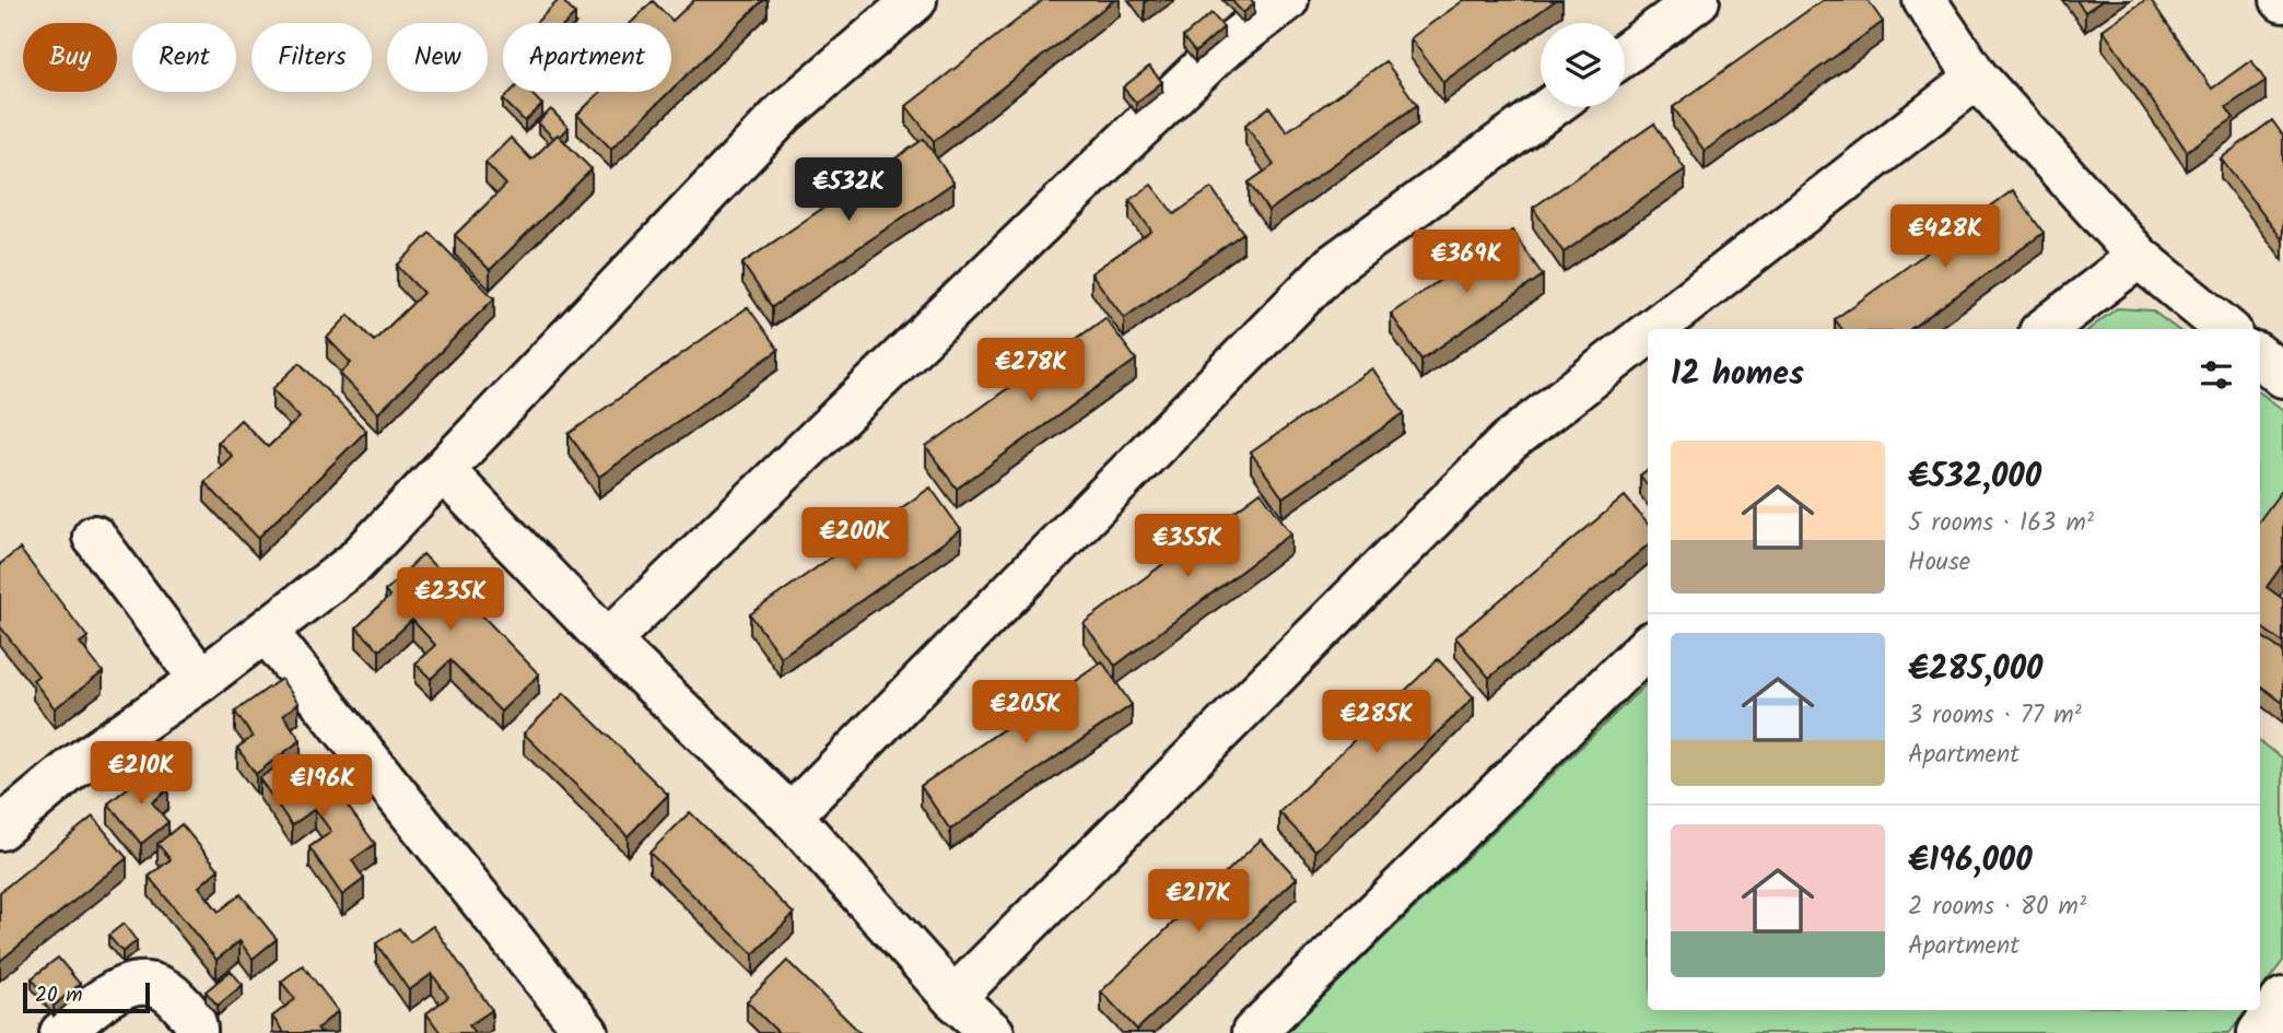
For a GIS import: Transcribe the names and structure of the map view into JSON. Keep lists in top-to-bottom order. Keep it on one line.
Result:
{"scale_bar":"20 m","page":{"chip":["Buy","Rent","Filters","New","Apartment"],"price":["€532K","€428K","€369K","€278K","€200K","€355K","€235K","€205K","€285K","€210K","€196K","€217K"],"heading":"12 homes","list":[{"name":"€532,000","note":"5 rooms · 163 m² · House"},{"name":"€285,000","note":"3 rooms · 77 m² · Apartment"},{"name":"€196,000","note":"2 rooms · 80 m² · Apartment"}],"scale":"20 m"}}
